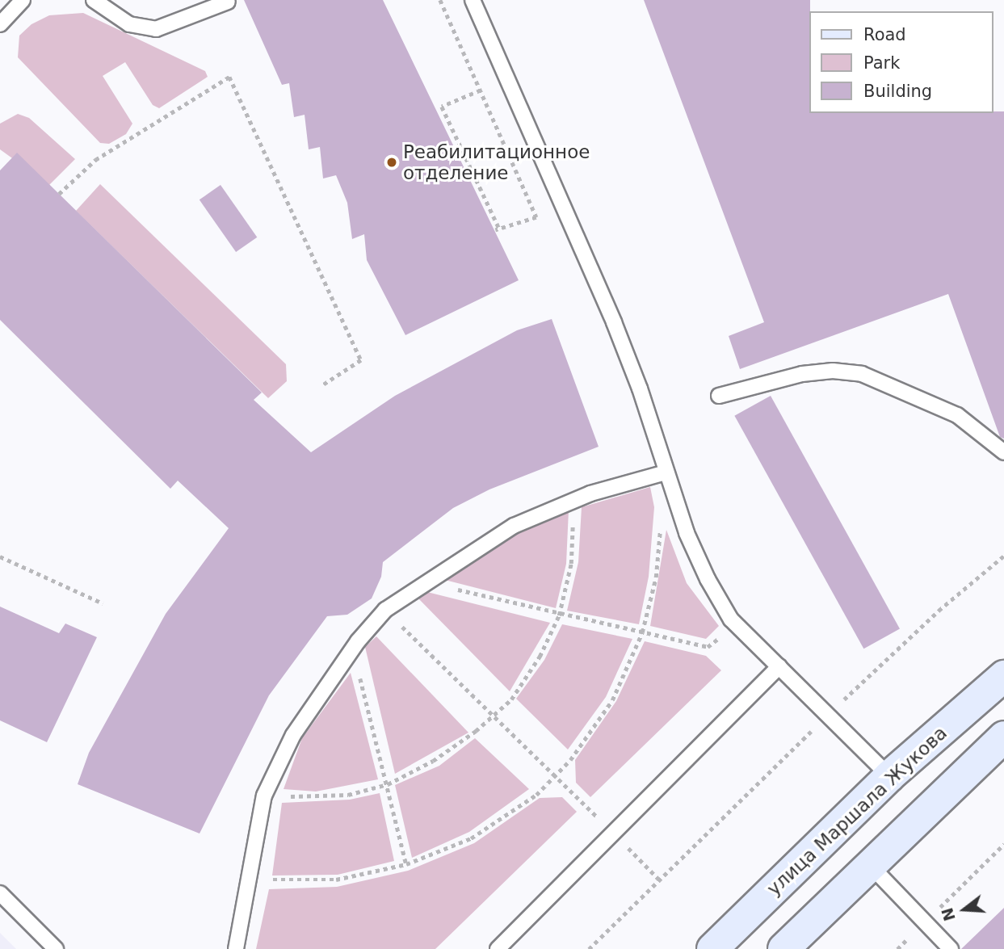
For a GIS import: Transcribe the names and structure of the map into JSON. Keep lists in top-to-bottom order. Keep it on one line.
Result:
{"streets":{"main road":["улица Маршала Жукова"]},"places":["Реабилитационное отделение"],"legend":["Road","Park","Building"],"north":"left"}
